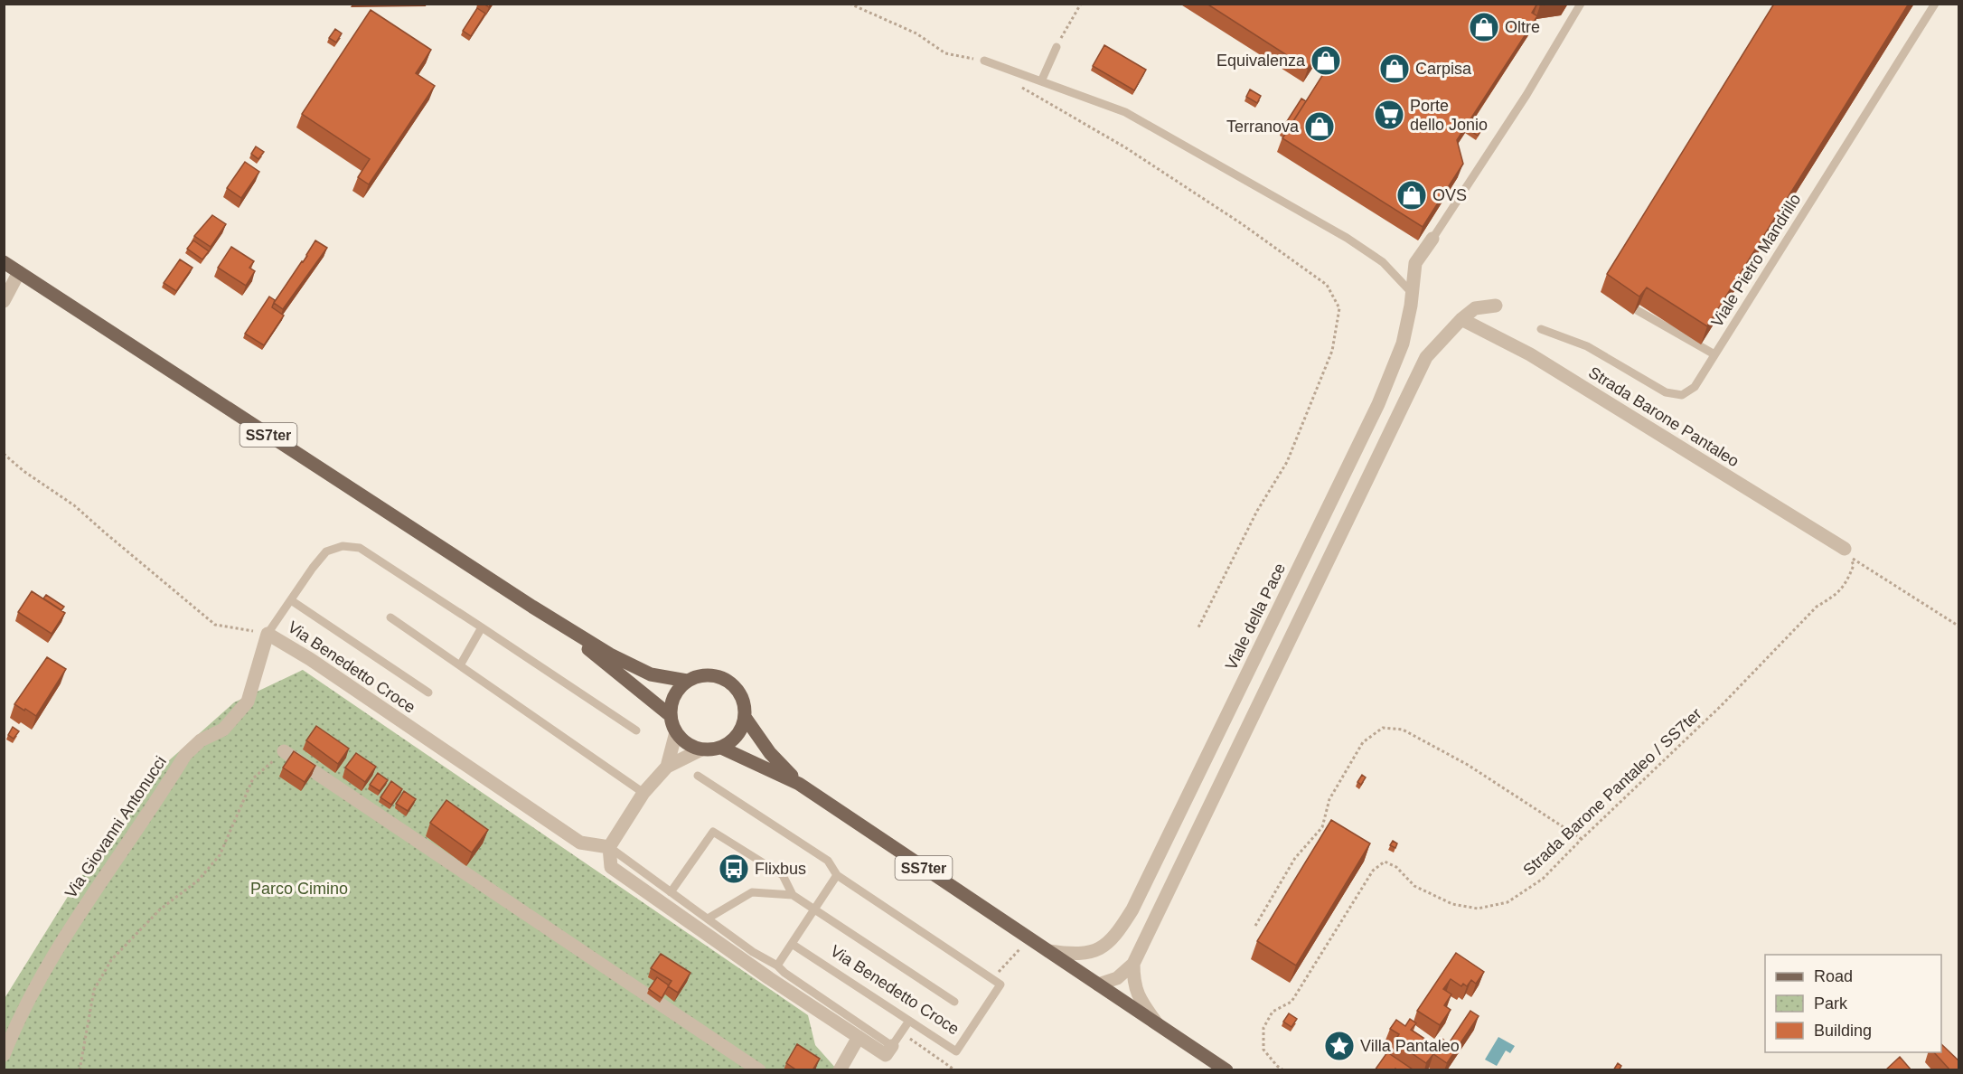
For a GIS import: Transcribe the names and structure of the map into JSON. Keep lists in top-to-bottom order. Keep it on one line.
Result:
{"streets":{"main road":["SS7ter"],"street":["Strada Barone Pantaleo","Viale della Pace","Via Benedetto Croce","Via Giovanni Antonucci"],"lane":["Viale Pietro Mandrillo"],"path":["Strada Barone Pantaleo / SS7ter"]},"crossings":[["Strada Barone Pantaleo","Strada Barone Pantaleo / SS7ter"],["SS7ter","Viale della Pace"],["Via Benedetto Croce","Via Giovanni Antonucci"]],"parks":["Parco Cimino"],"places":{"shop":["Oltre","Equivalenza","Carpisa","Terranova","OVS"],"supermarket":["Porte dello Jonio"],"bus stop":["Flixbus"],"place":["Villa Pantaleo"]},"legend":["Road","Park","Building"]}
